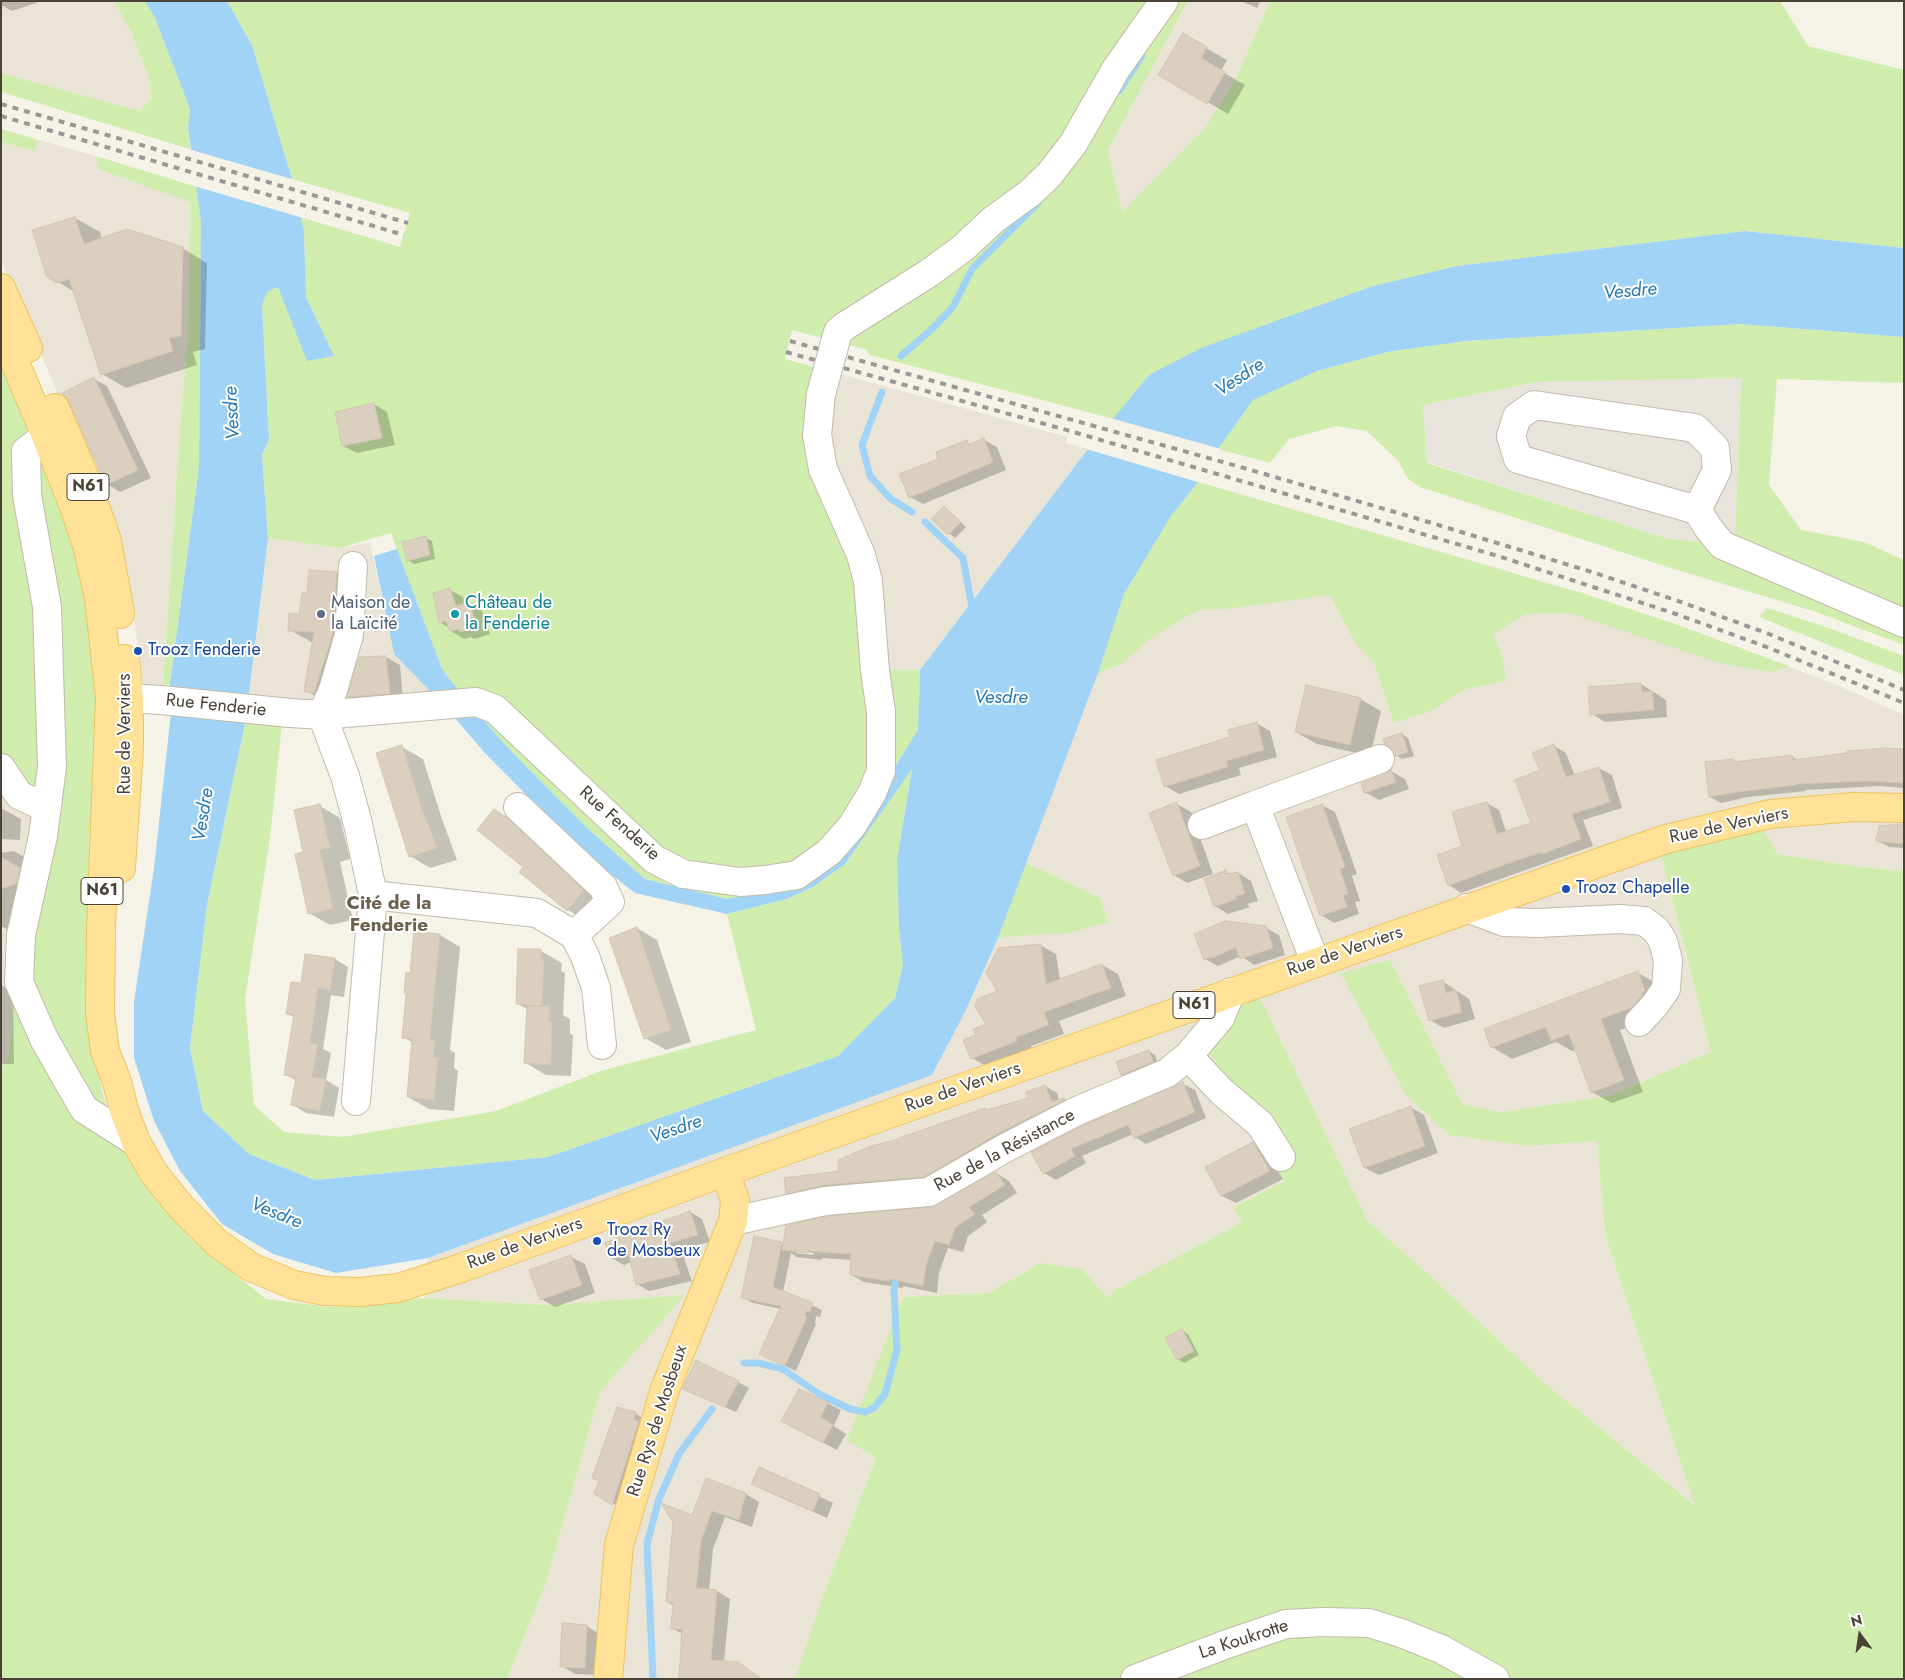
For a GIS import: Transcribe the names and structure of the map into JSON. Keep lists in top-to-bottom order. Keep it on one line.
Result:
{"streets":{"main road":["N61","Rue de Verviers","Rue Rys de Mosbeux"],"street":["Rue Fenderie","Rue de la Résistance","La Koukrotte"]},"crossings":[["Rue Fenderie","Rue de Verviers"],["Rue de Verviers","Rue de la Résistance"],["Rue de Verviers","Rue Rys de Mosbeux"],["Rue de la Résistance","Rue Rys de Mosbeux"]],"districts":["Cité de la Fenderie"],"water":["Vesdre"],"places":["Maison de la Laïcité","Château de la Fenderie","Trooz Fenderie","Trooz Chapelle","Trooz Ry de Mosbeux"],"north":"top"}
